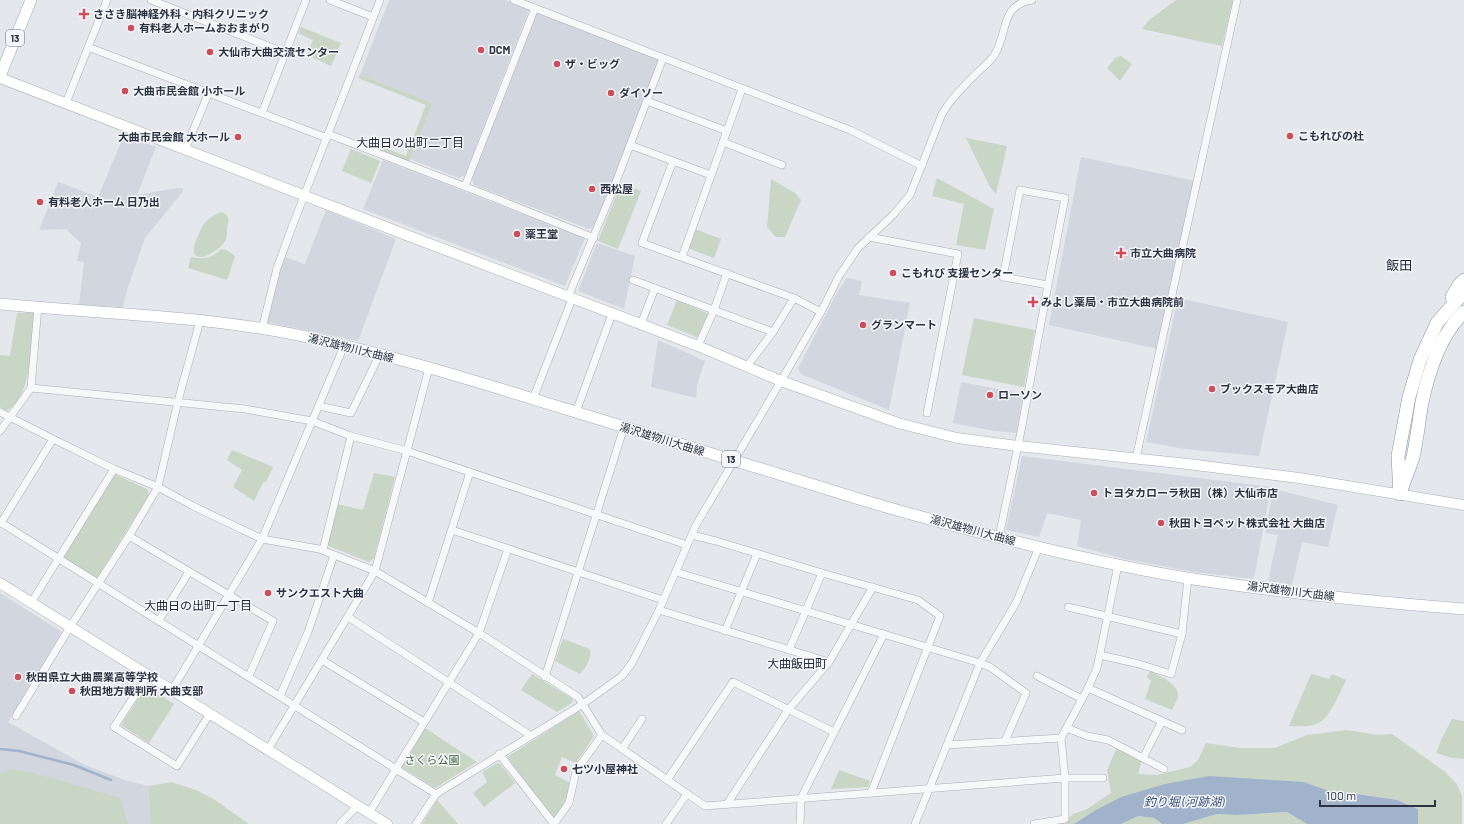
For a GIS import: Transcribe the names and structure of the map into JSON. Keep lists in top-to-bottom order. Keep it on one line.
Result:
{"streets":{"main road":["13","湯沢雄物川大曲線"]},"districts":["大曲日の出町二丁目","飯田","大曲日の出町一丁目","大曲飯田町"],"water":["釣り堀 (河跡湖)"],"parks":["さくら公園"],"places":{"health":["ささき脳神経外科・内科クリニック","市立大曲病院","みよし薬局・市立大曲病院前"],"other":["有料老人ホームおおまがり","DCM","大仙市大曲交流センター","ザ・ビッグ","大曲市民会館 小ホール","ダイソー","こもれびの杜","大曲市民会館 大ホール","西松屋","有料老人ホーム 日乃出","薬王堂","こもれび 支援センター","グランマート","ブックスモア大曲店","ローソン","トヨタカローラ秋田（株）大仙市店","秋田トヨペット株式会社 大曲店","サンクエスト大曲","秋田県立大曲農業高等学校","秋田地方裁判所 大曲支部","七ツ小屋神社"]},"scale_bar":"100 m"}
